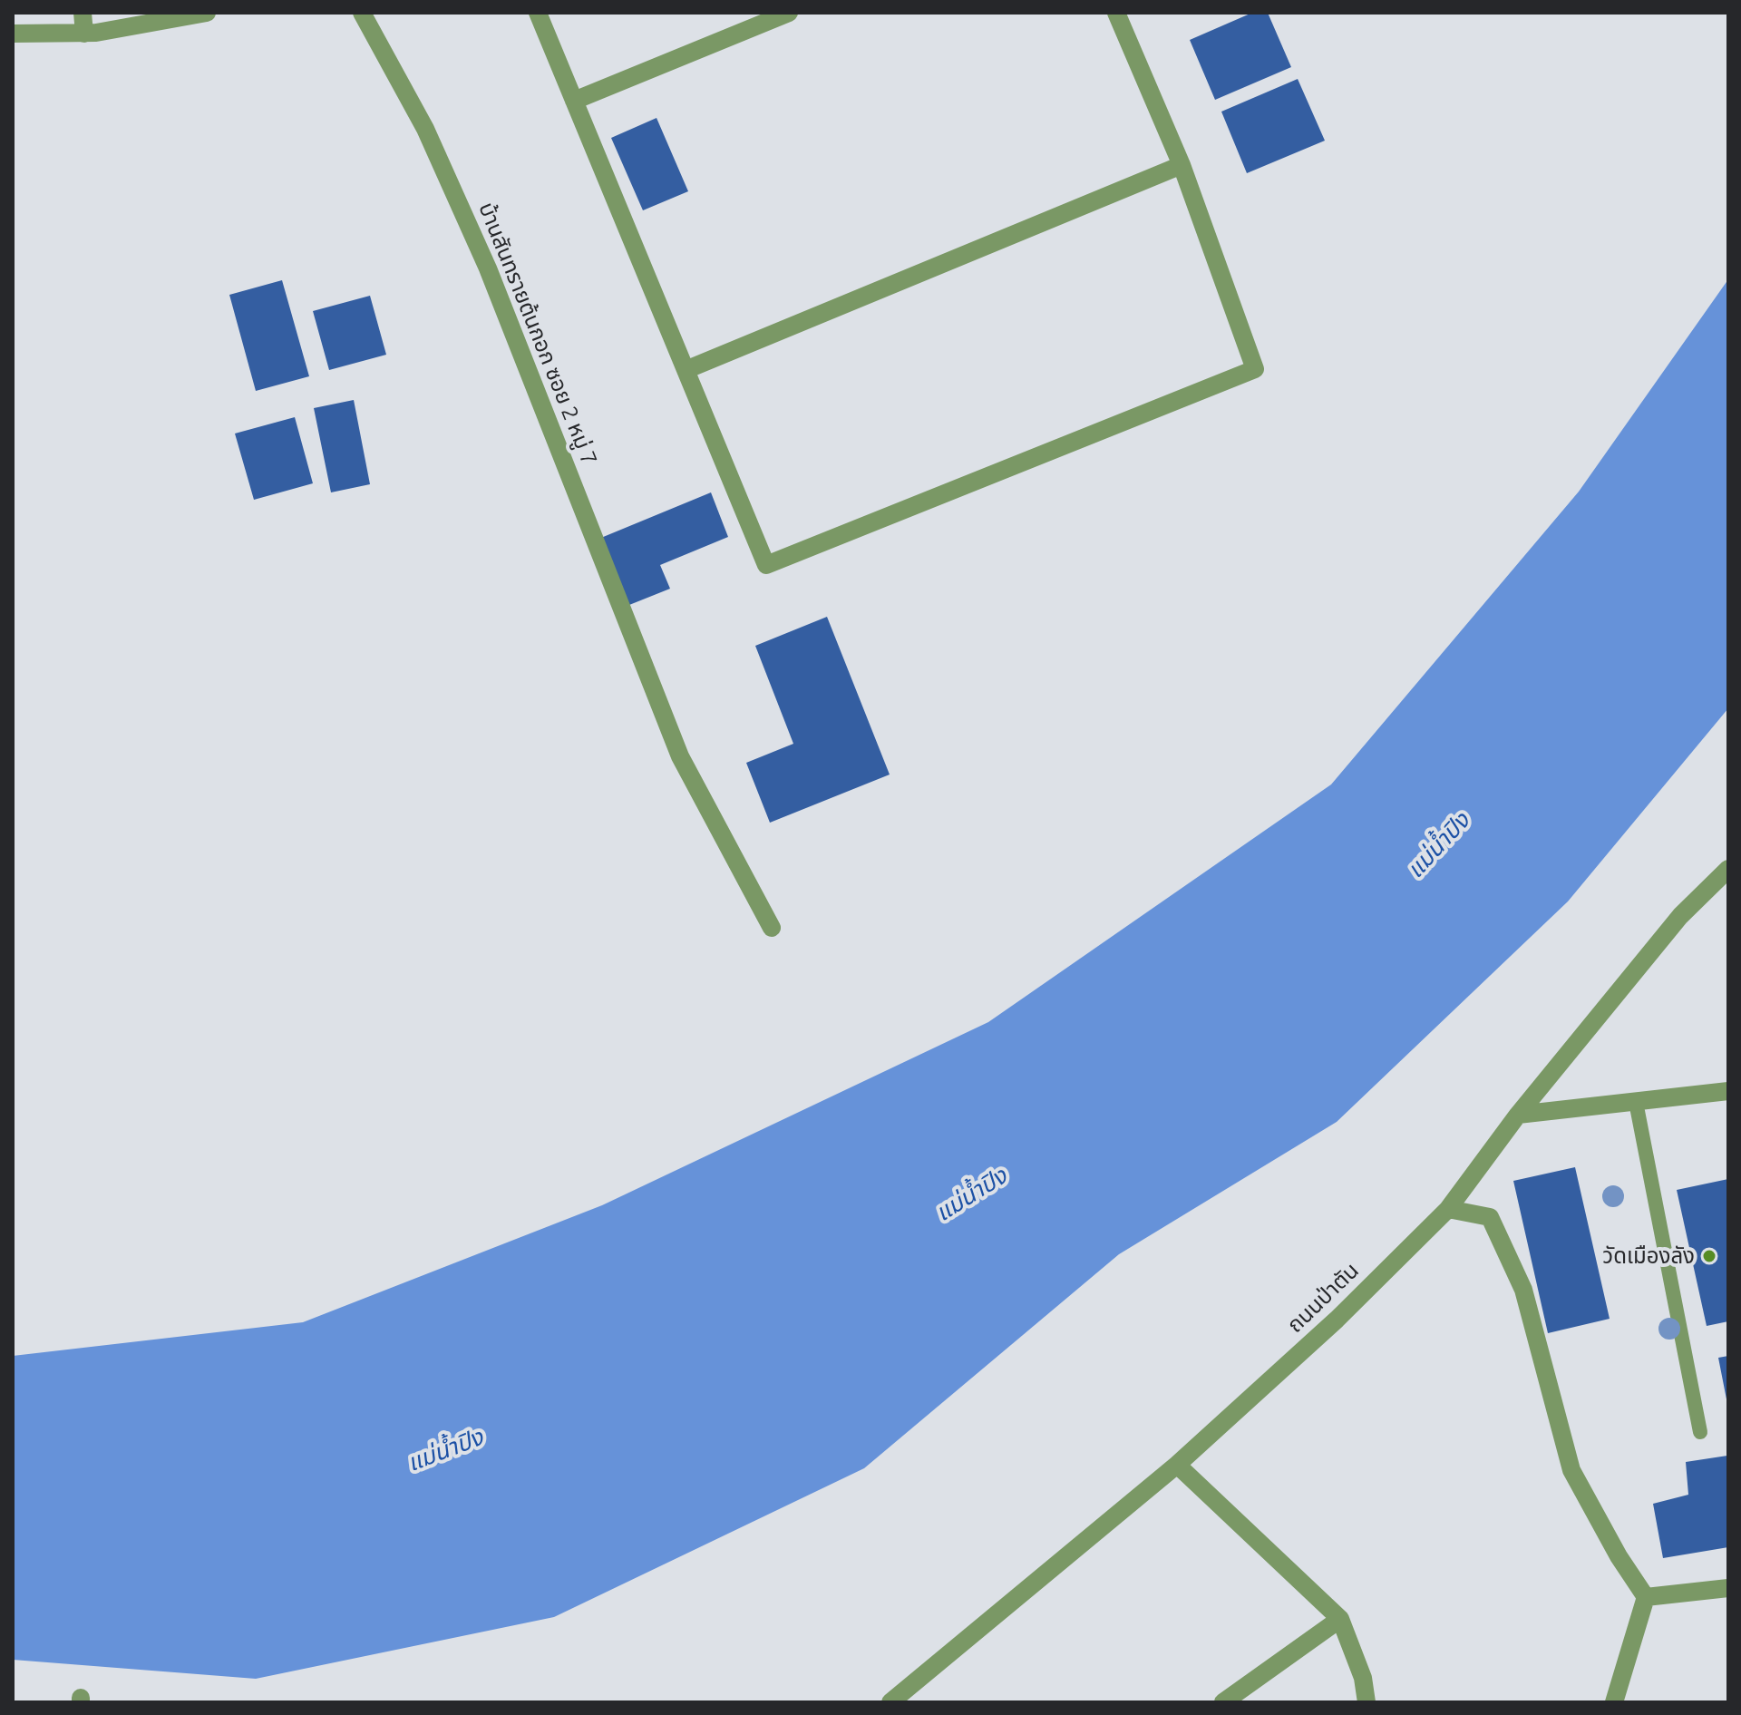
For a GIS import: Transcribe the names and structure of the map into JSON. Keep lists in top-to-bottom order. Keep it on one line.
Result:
{"streets":{"street":["บ้านสันทรายต้นกอก ซอย 2 หมู่ 7","ถนนป่าตัน"]},"water":["แม่น้ำปิง"],"places":["วัดเมืองลัง"]}
